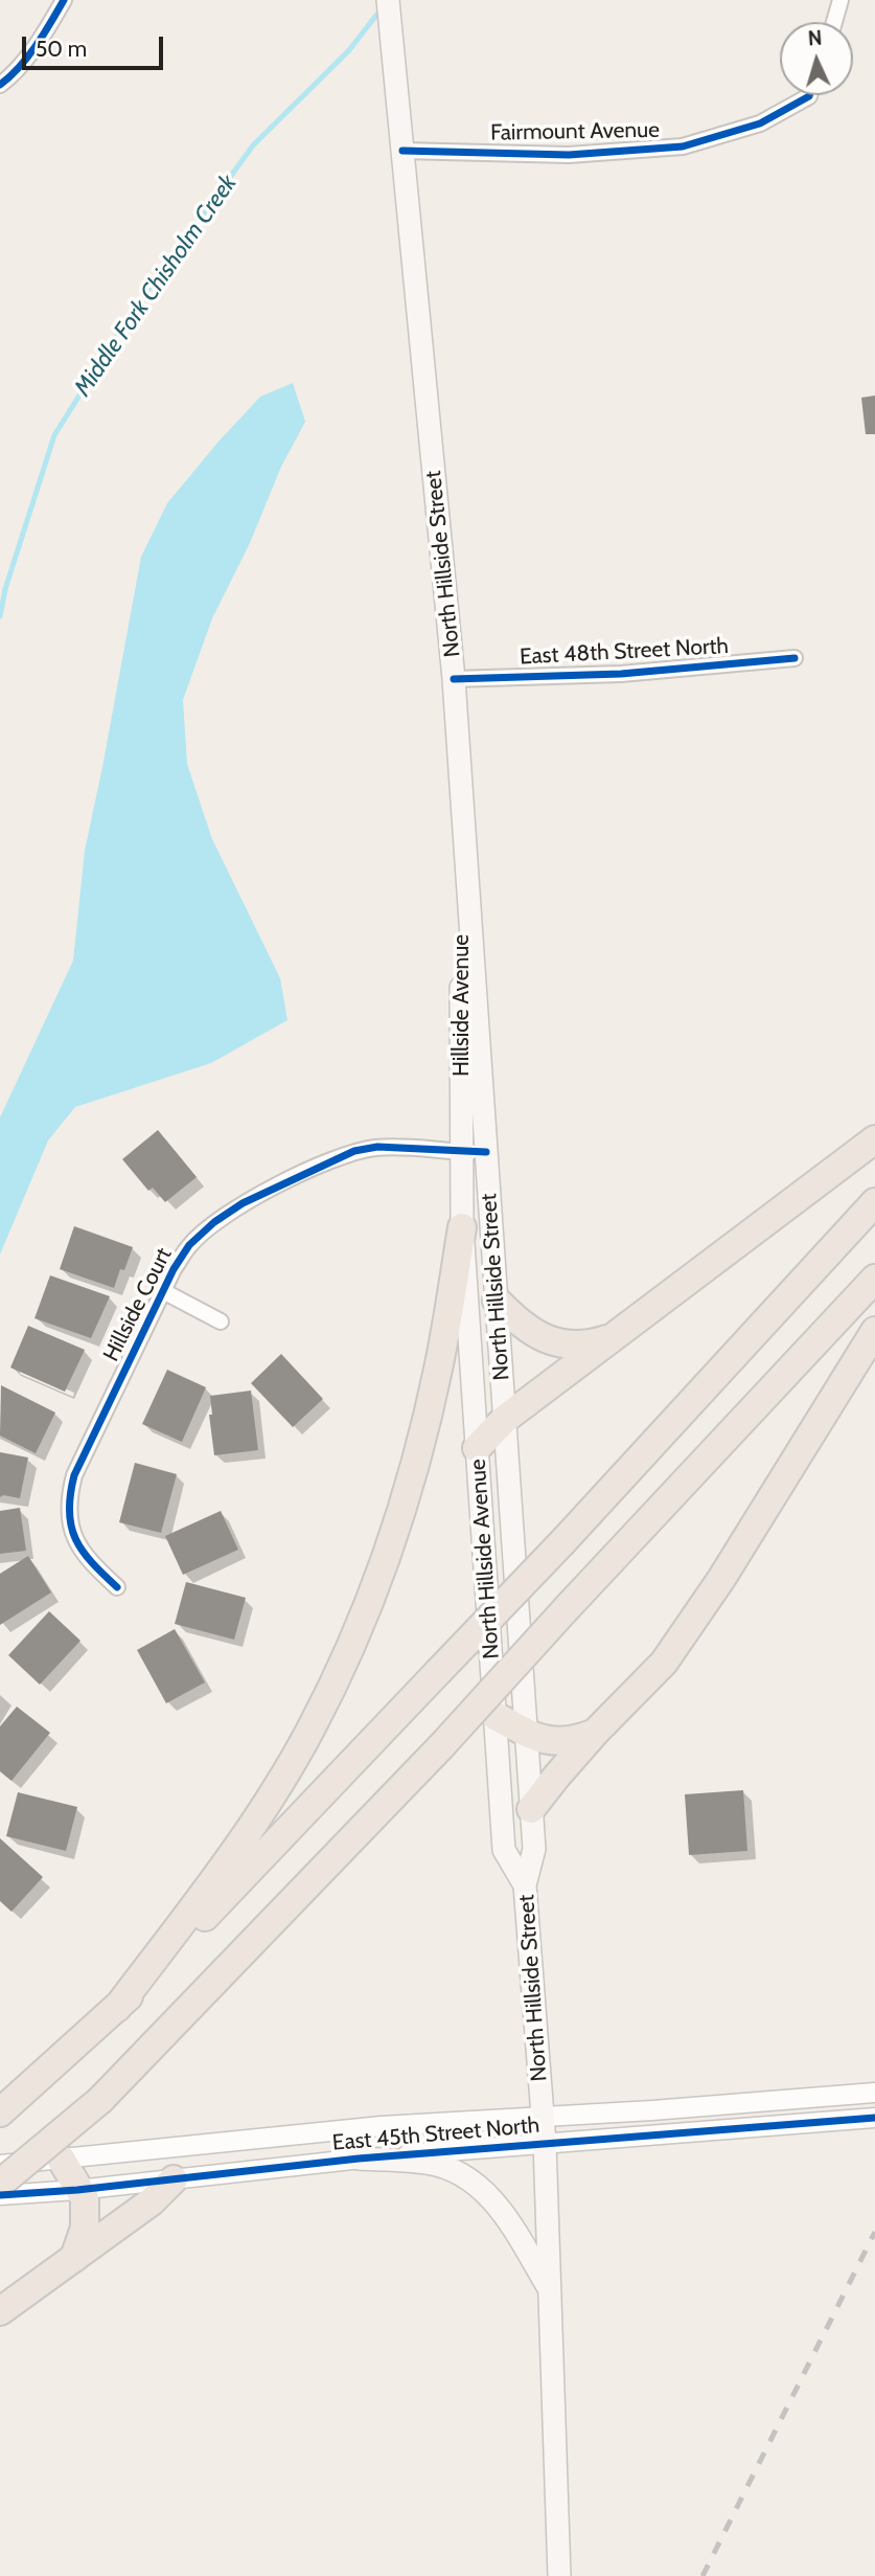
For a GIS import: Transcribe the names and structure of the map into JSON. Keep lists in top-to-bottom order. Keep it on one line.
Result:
{"streets":{"main road":["North Hillside Street","Hillside Avenue","North Hillside Avenue"],"street":["Fairmount Avenue","East 48th Street North","Hillside Court","East 45th Street North"]},"crossings":[["Fairmount Avenue","North Hillside Street"],["North Hillside Street","East 48th Street North"],["North Hillside Street","Hillside Avenue"],["North Hillside Street","Hillside Court"],["North Hillside Street","North Hillside Avenue"],["North Hillside Street","East 45th Street North"],["Hillside Avenue","Hillside Court"],["Hillside Avenue","North Hillside Avenue"]],"water":["Middle Fork Chisholm Creek"],"scale_bar":"50 m","north":"top"}
